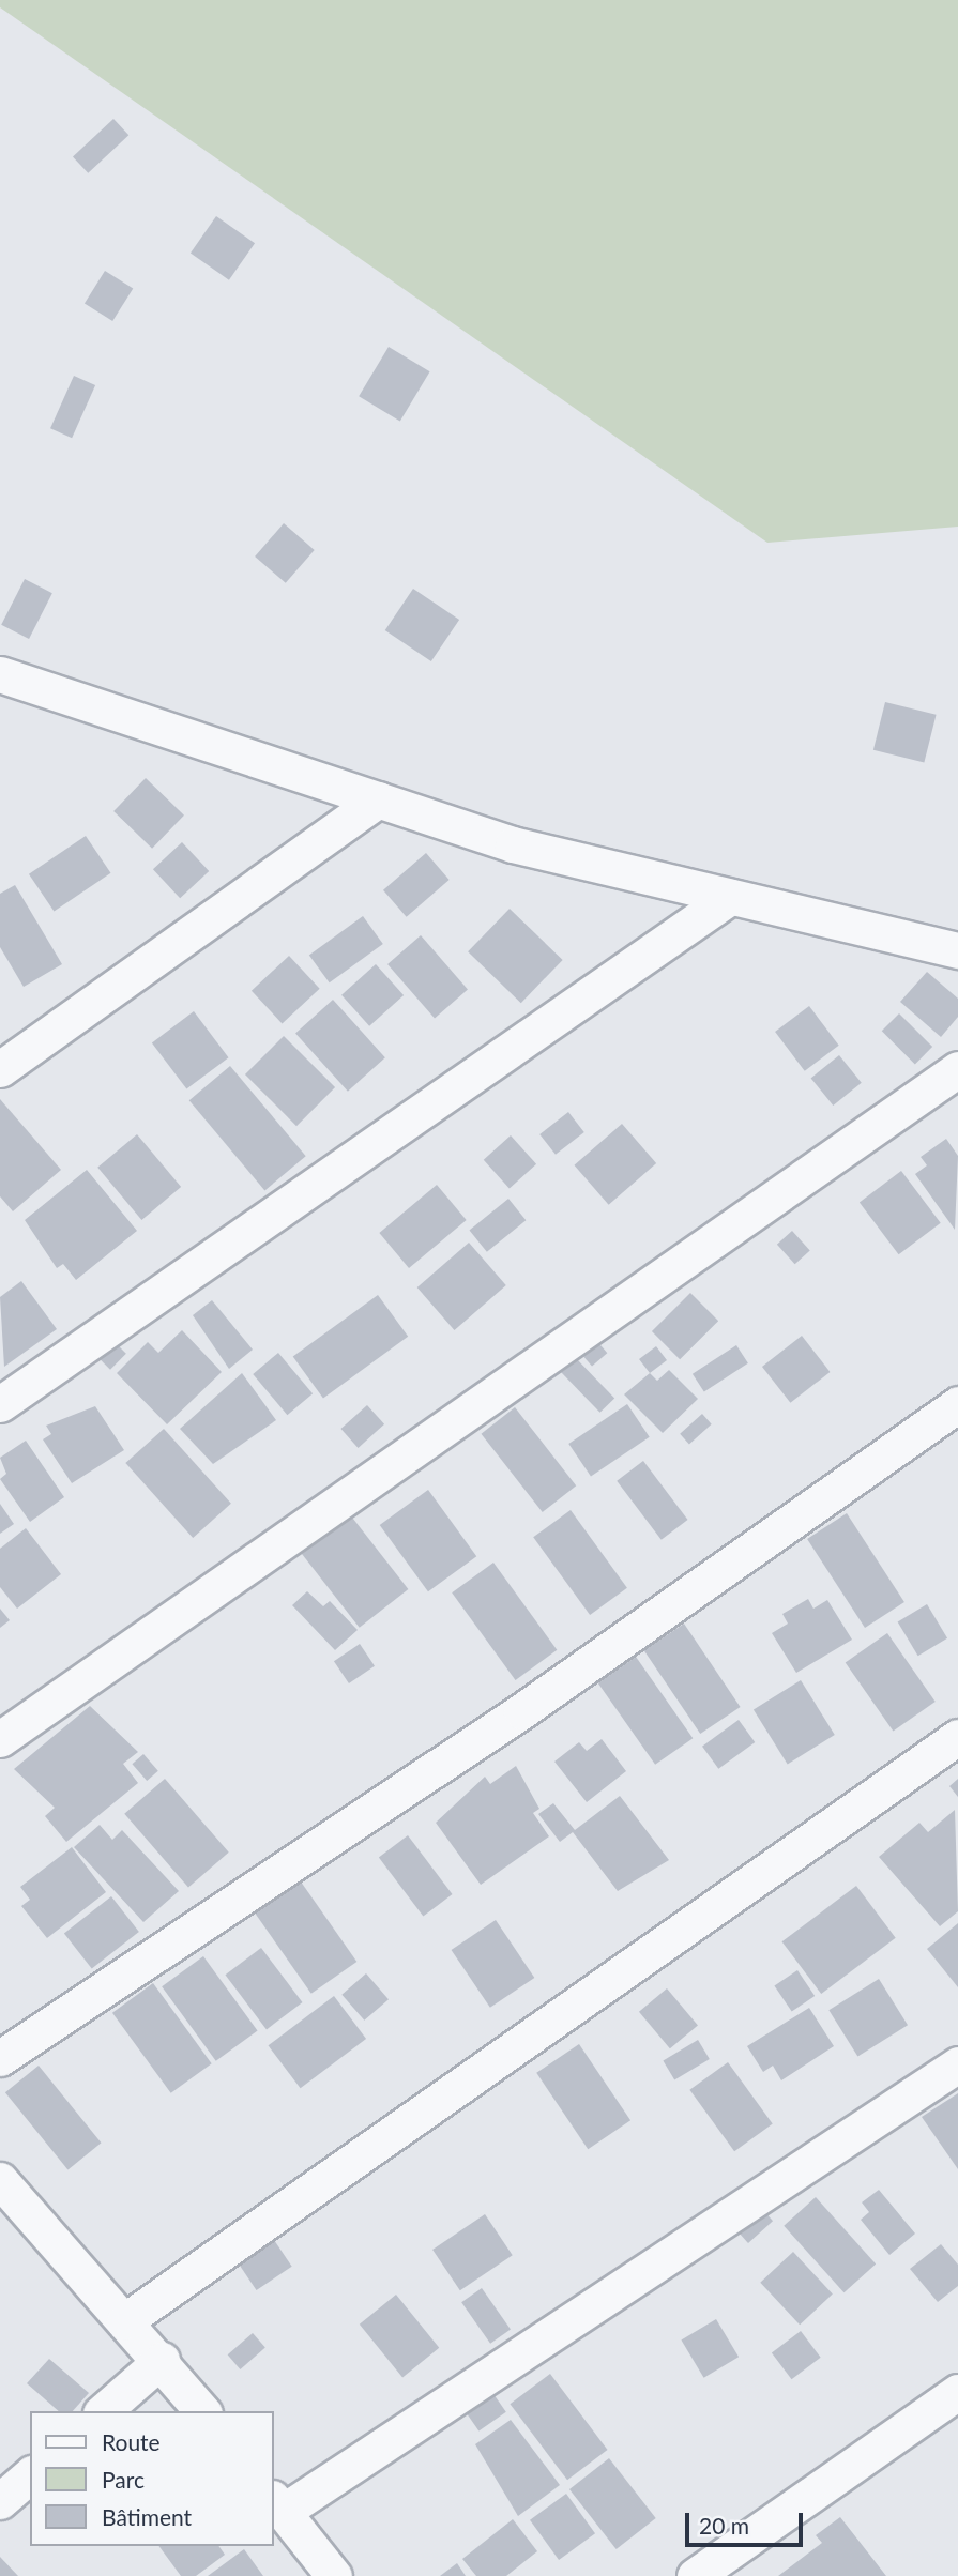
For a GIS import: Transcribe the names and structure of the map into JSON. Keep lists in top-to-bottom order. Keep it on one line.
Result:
{"legend":["Route","Parc","Bâtiment"],"scale_bar":"20 m"}
